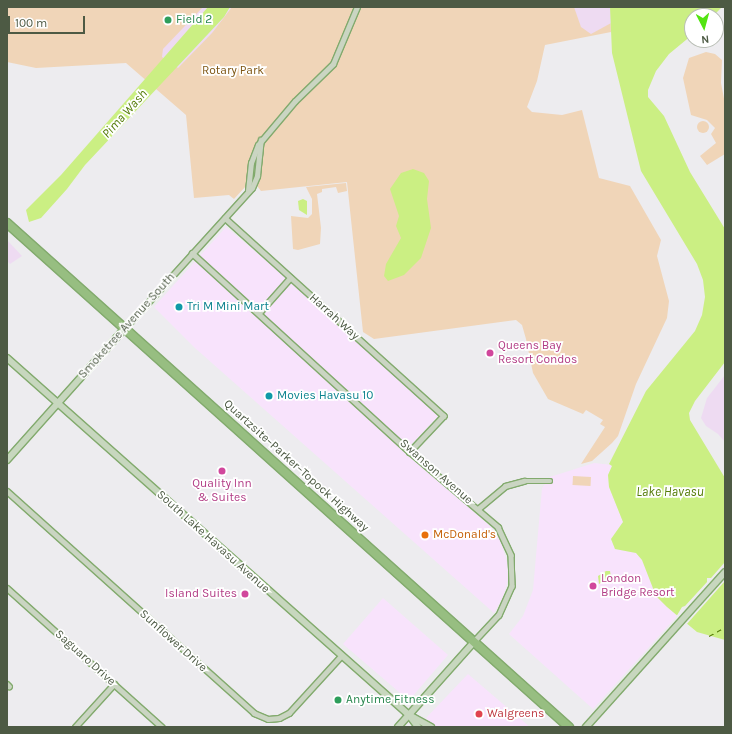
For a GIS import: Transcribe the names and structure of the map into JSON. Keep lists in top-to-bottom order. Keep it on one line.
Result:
{"streets":{"highway":["Quartzsite–Parker–Topock Highway"],"main road":["Smoketree Avenue South","Swanson Avenue","South Lake Havasu Avenue"],"street":["Harrah Way","Sunflower Drive","Saguaro Drive"]},"crossings":[["Harrah Way","Smoketree Avenue South"],["Harrah Way","Swanson Avenue"],["Smoketree Avenue South","Quartzsite–Parker–Topock Highway"],["Smoketree Avenue South","Swanson Avenue"],["Smoketree Avenue South","South Lake Havasu Avenue"],["Quartzsite–Parker–Topock Highway","Swanson Avenue"],["Swanson Avenue","South Lake Havasu Avenue"],["South Lake Havasu Avenue","Sunflower Drive"]],"water":["Pima Wash","Lake Havasu"],"parks":["Rotary Park"],"places":["Field 2","Tri M Mini Mart","Queens Bay Resort Condos","Movies Havasu 10","Quality Inn & Suites","McDonald's","London Bridge Resort","Island Suites","Anytime Fitness","Walgreens"],"scale_bar":"100 m","north":"bottom"}
